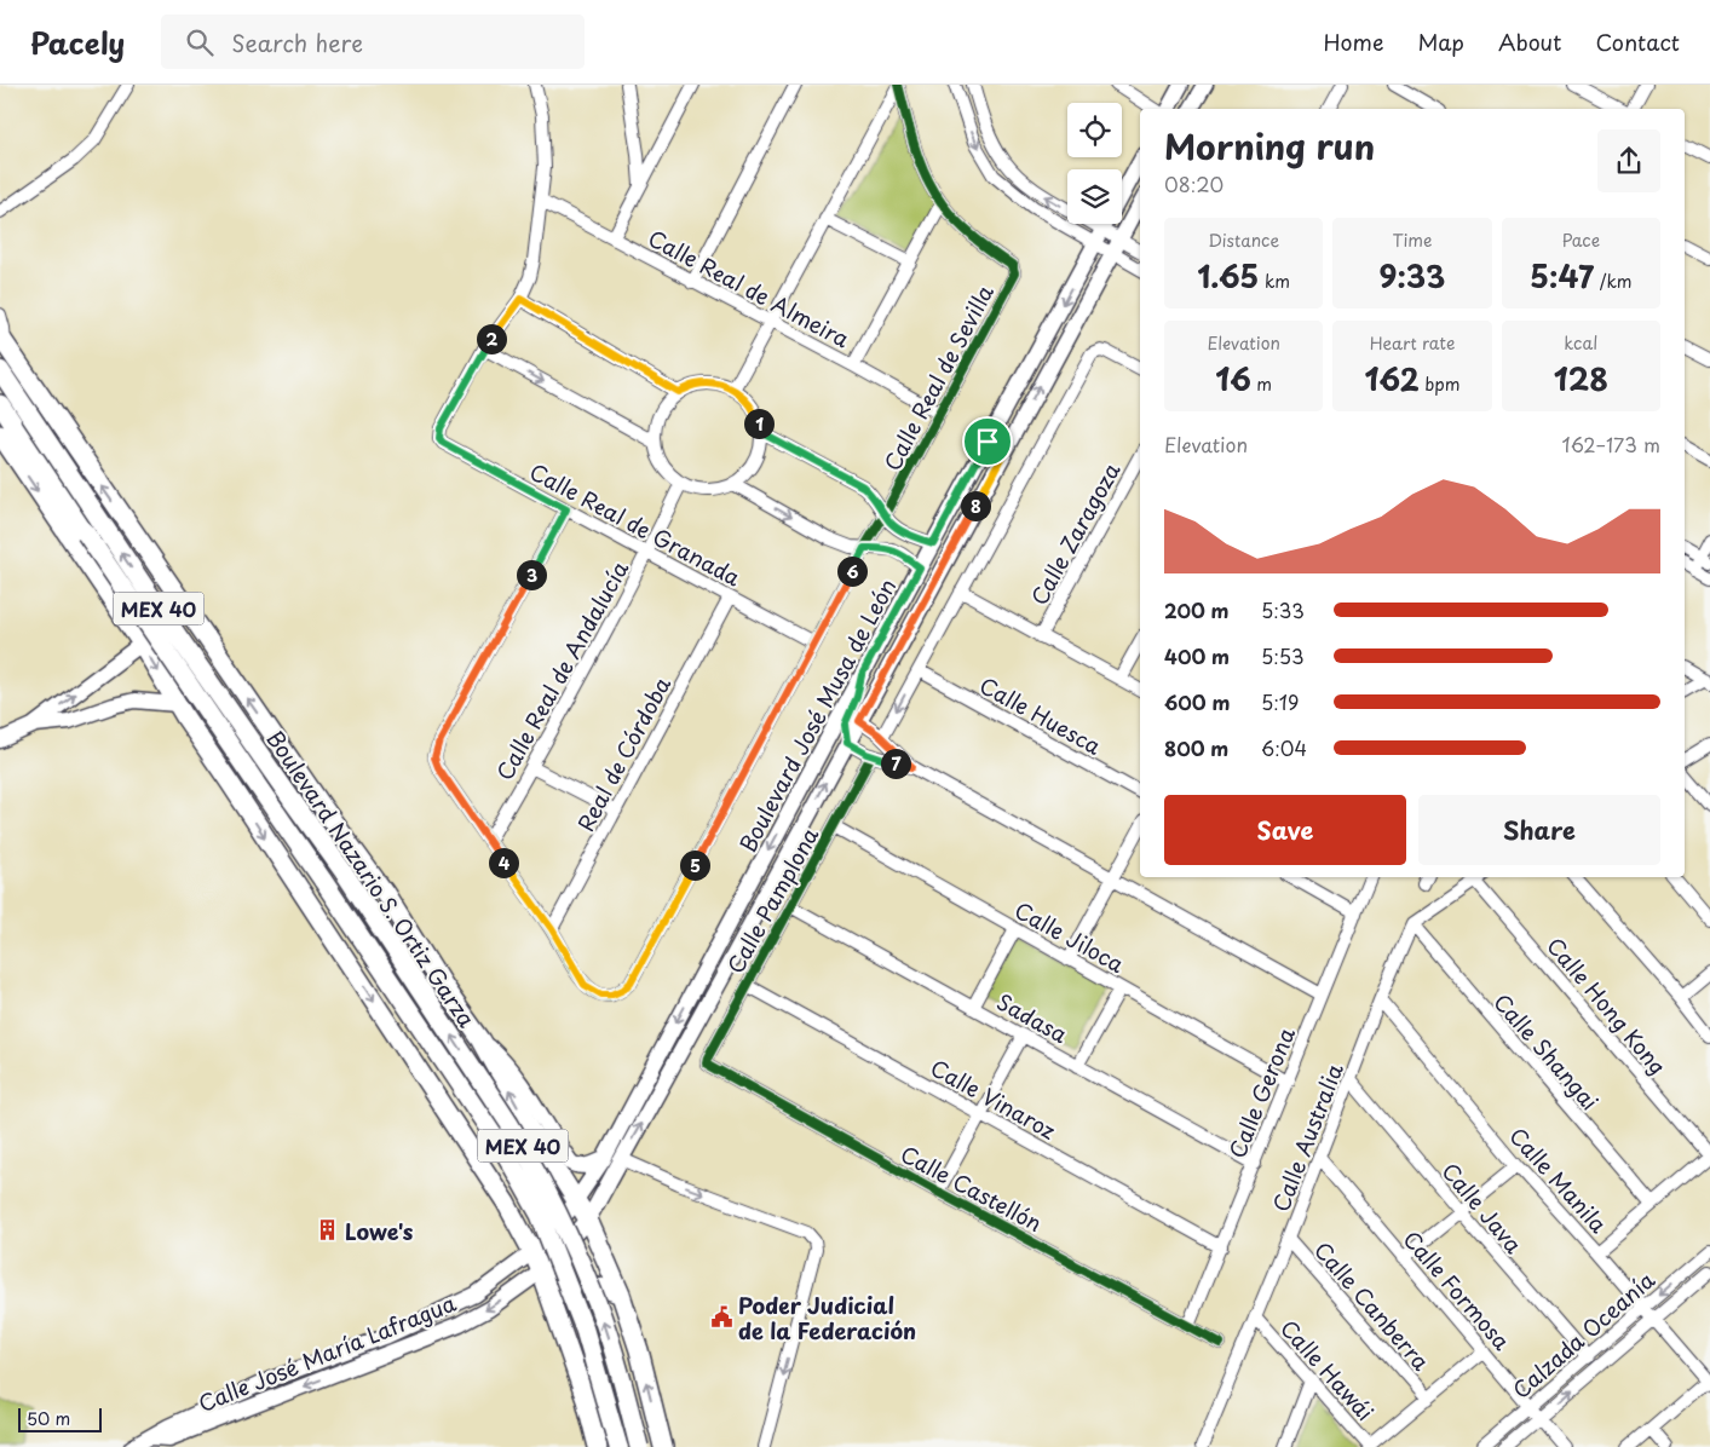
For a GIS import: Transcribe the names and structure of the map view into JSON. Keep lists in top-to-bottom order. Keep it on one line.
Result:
{"streets":{"highway":["MEX 40","Boulevard Nazario S. Ortiz Garza"],"main road":["Boulevard José Musa de León","Calle José María Lafragua"],"street":["Calle Real de Almeira","Calle Real de Sevilla","Calle Real de Granada","Calle Zaragoza","Calle Real de Andalucía","Calle Huesca","Real de Córdoba","Calle Pamplona","Calle Jiloca","Calle Hong Kong","Sadasa","Calle Shangai","Calle Gerona","Calle Vinaroz","Calle Australia","Calle Manila","Calle Castellón","Calle Java","Calle Formosa","Calle Canberra","Calzada Oceanía","Calle Hawái"]},"crossings":[["Calle Real de Almeira","Calle Real de Sevilla"],["Calle Real de Sevilla","Calle Real de Granada"],["Calle Real de Sevilla","Real de Córdoba"],["Calle Real de Granada","Calle Real de Andalucía"],["Calle Real de Granada","Real de Córdoba"],["Boulevard José Musa de León","Calle José María Lafragua"],["Calle Pamplona","Calle Jiloca"],["Calle Pamplona","Sadasa"],["Calle Pamplona","Calle Vinaroz"],["Calle Pamplona","Calle Castellón"],["Calle Jiloca","Calle Gerona"],["Sadasa","Calle Gerona"],["Calle Shangai","Calle Australia"],["Calle Gerona","Calle Vinaroz"],["Calle Gerona","Calle Castellón"],["Calle Australia","Calle Manila"],["Calle Australia","Calle Java"],["Calle Australia","Calle Formosa"],["Calle Australia","Calle Canberra"],["Calle Australia","Calle Hawái"],["Calle Manila","Calzada Oceanía"],["Calle Java","Calzada Oceanía"],["Calle Formosa","Calzada Oceanía"]],"places":{"building":["Lowe's"],"public building":["Poder Judicial de la Federación"]},"scale_bar":"50 m","page":{"header":"Pacely","search":"Search here","nav":["Home","Map","About","Contact"],"heading":["Morning run","08:20"],"stats":[["Distance","1.65 km"],["Time","9:33"],["Pace","5:47 /km"],["Elevation","16 m"],["Heart rate","162 bpm"],["kcal","128"]],"pins":["2","1","8","6","3","7","4","5"],"chart":["Elevation","162–173 m"],"list":[{"name":"200 m","note":"5:33"},{"name":"400 m","note":"5:53"},{"name":"600 m","note":"5:19"},{"name":"800 m","note":"6:04"}],"buttons":["Save","Share"],"scale":"50 m"}}
